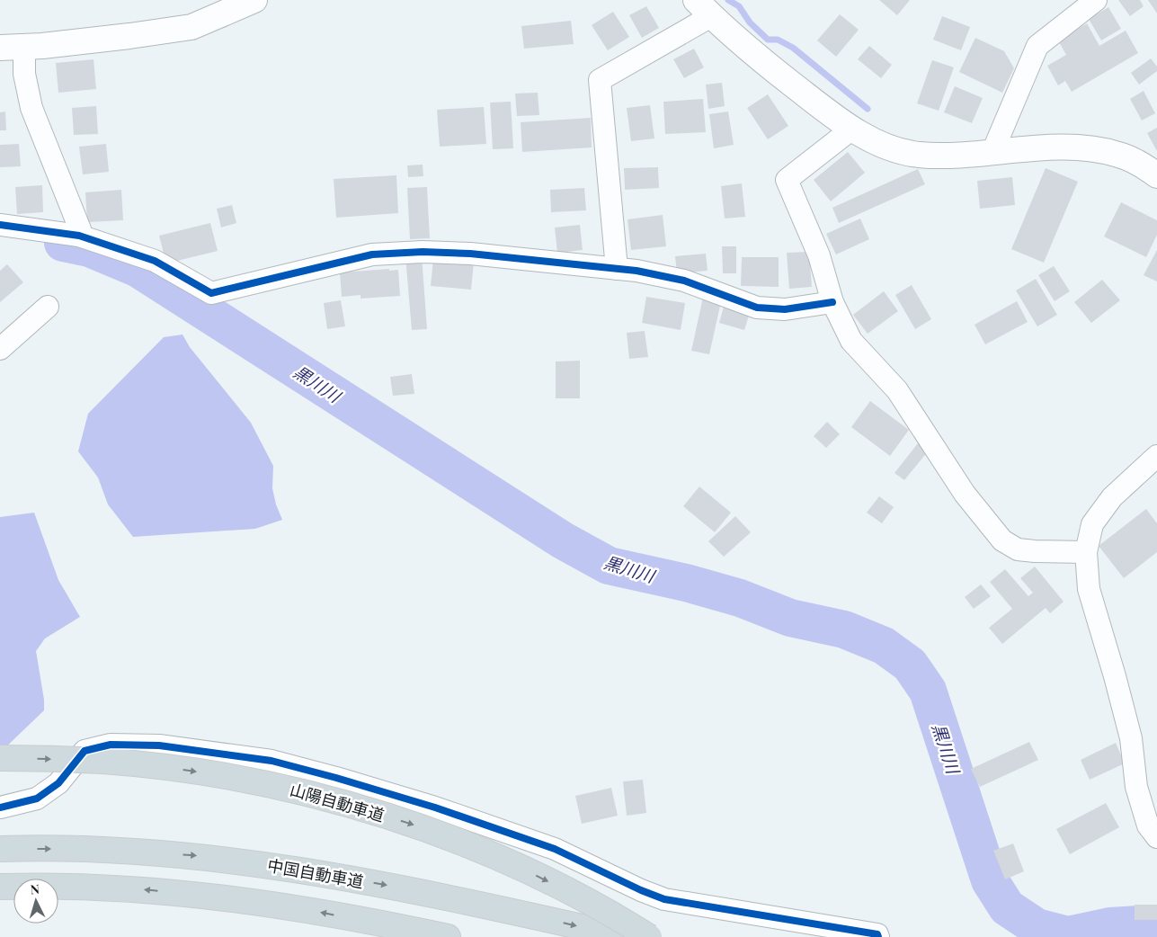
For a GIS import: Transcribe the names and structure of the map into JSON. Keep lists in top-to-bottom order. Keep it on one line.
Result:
{"streets":{"highway":["山陽自動車道","中国自動車道"]},"water":["黒川川"],"north":"top"}
